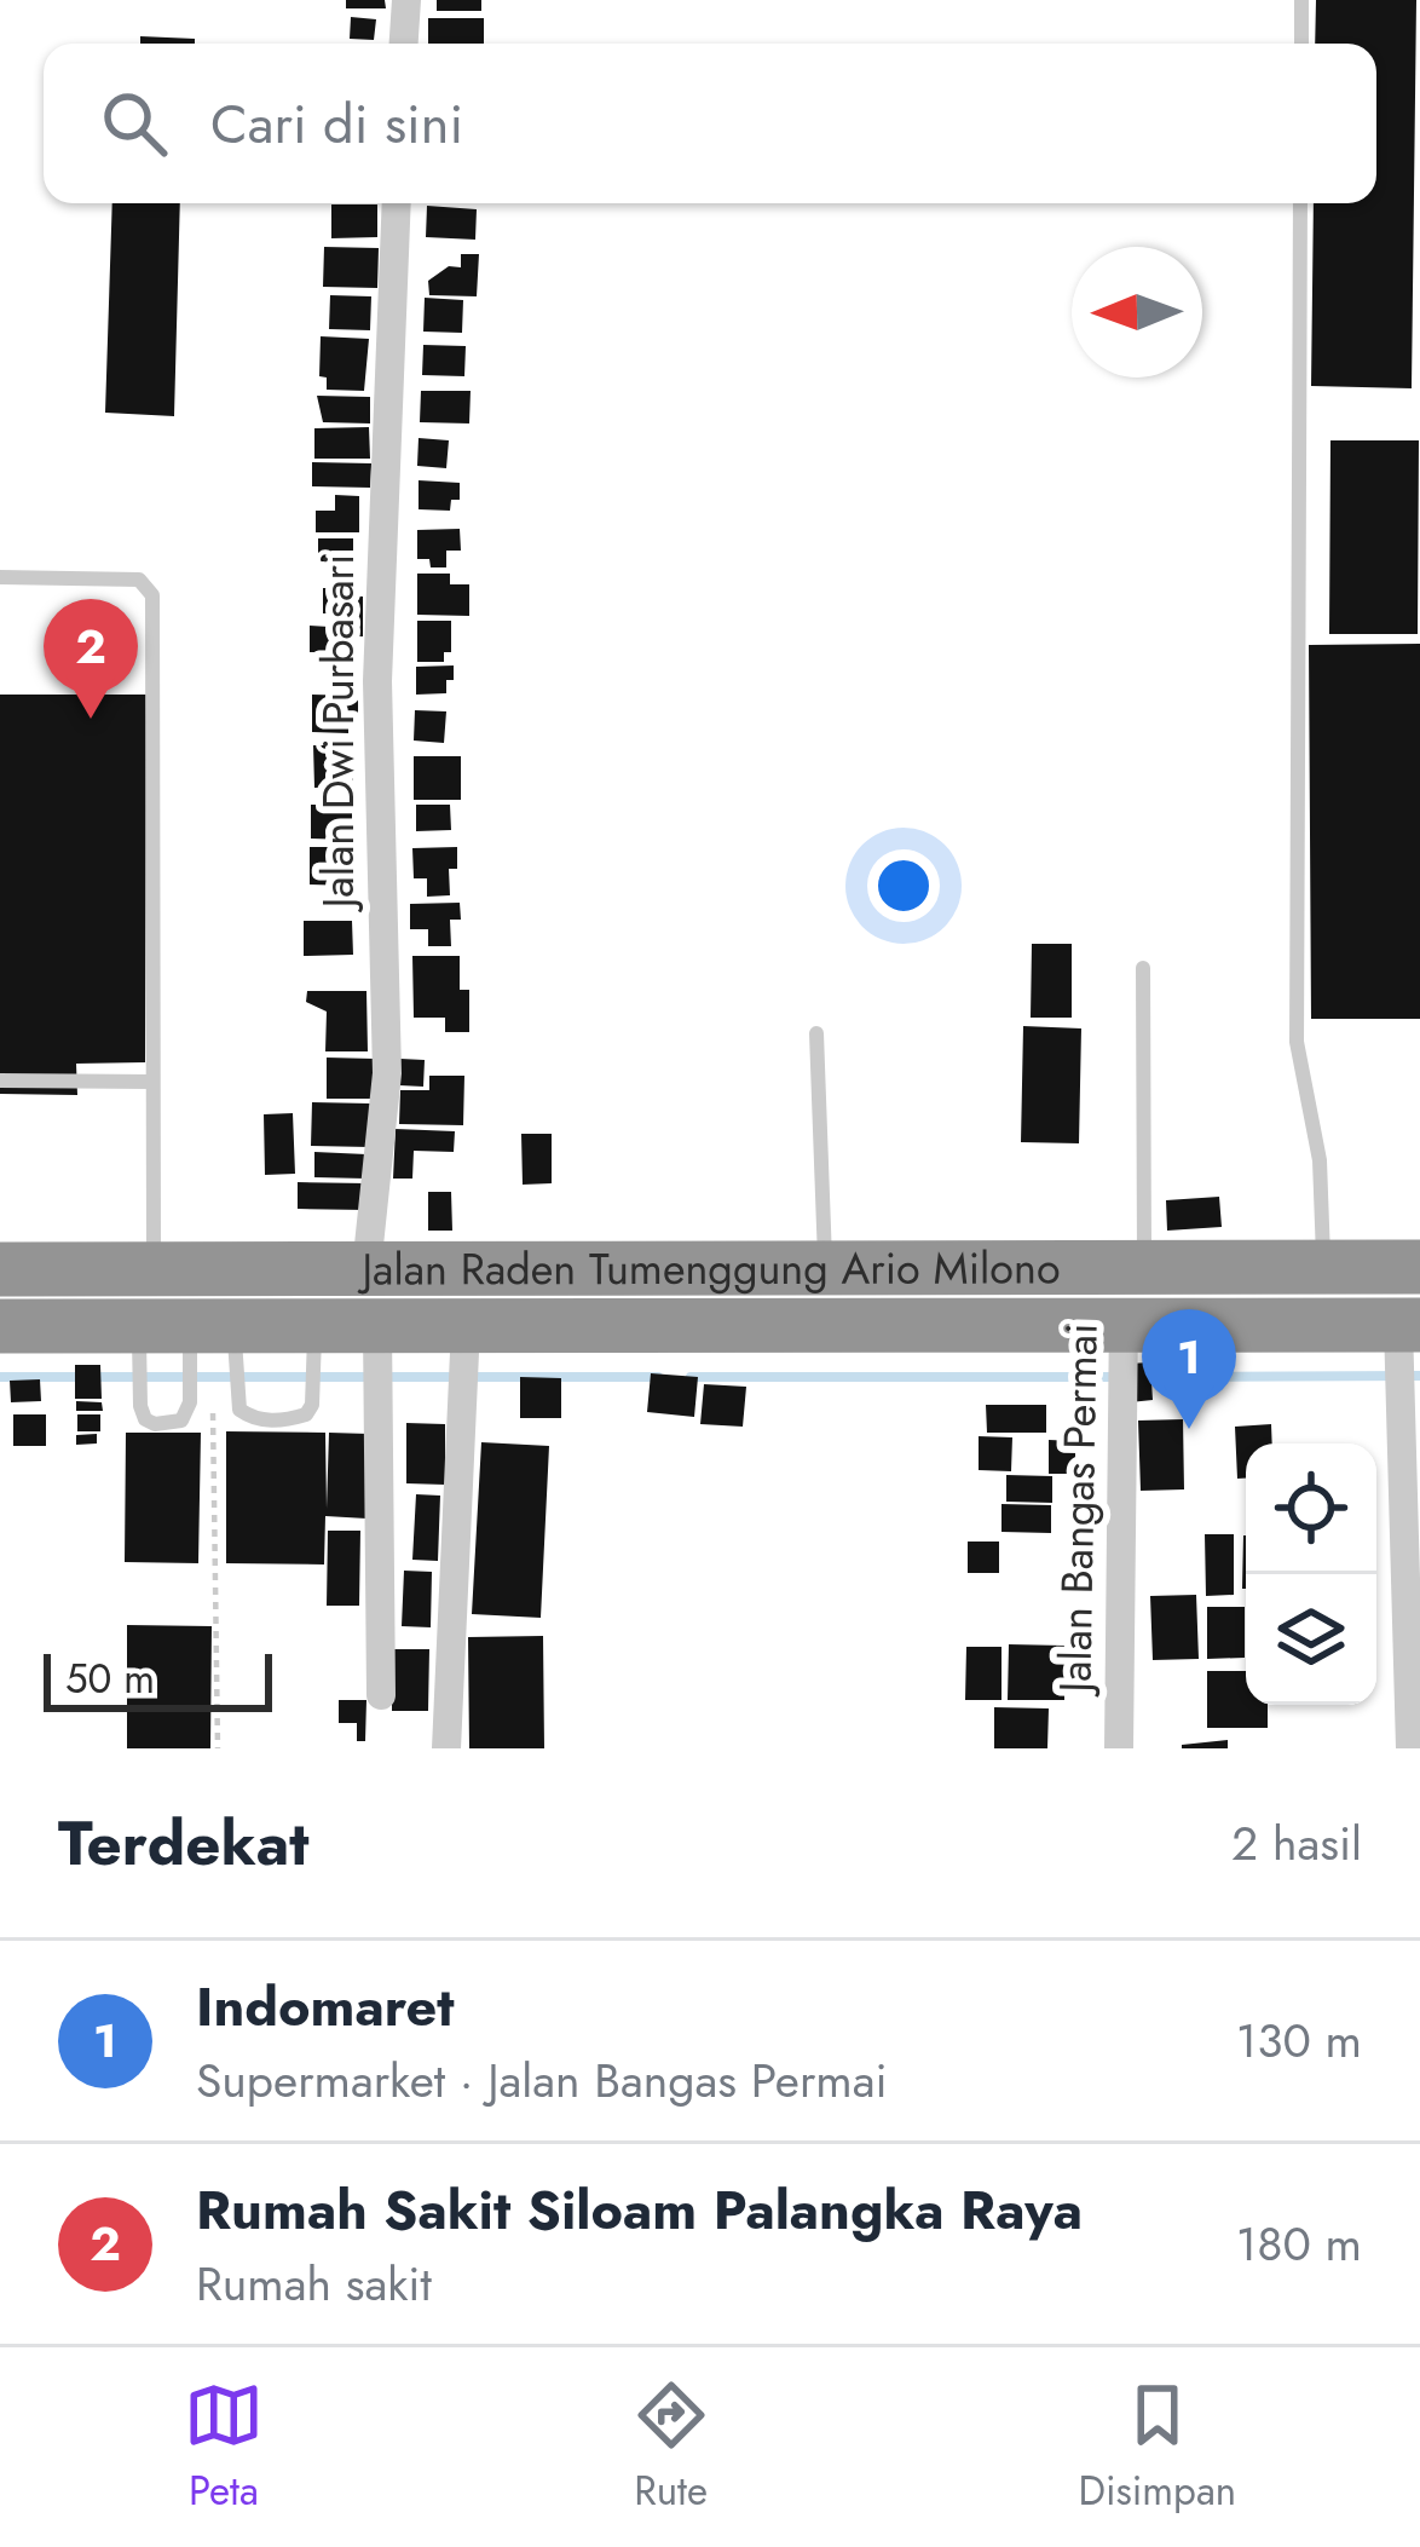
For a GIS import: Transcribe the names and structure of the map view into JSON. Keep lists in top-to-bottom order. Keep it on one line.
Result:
{"streets":{"highway":["Jalan Raden Tumenggung Ario Milono"],"street":["Jalan Dwi Purbasari","Jalan Bangas Permai"]},"crossings":[["Jalan Dwi Purbasari","Jalan Raden Tumenggung Ario Milono"],["Jalan Raden Tumenggung Ario Milono","Jalan Bangas Permai"]],"scale_bar":"50 m","north":"left","page":{"search":"Cari di sini","pins":["2","1"],"scale":"50 m","heading":["Terdekat","2 hasil"],"list":[{"mark":"1","name":"Indomaret","note":"Supermarket · Jalan Bangas Permai","value":"130 m"},{"mark":"2","name":"Rumah Sakit Siloam Palangka Raya","note":"Rumah sakit","value":"180 m"}],"nav":["Peta","Rute","Disimpan"]}}
